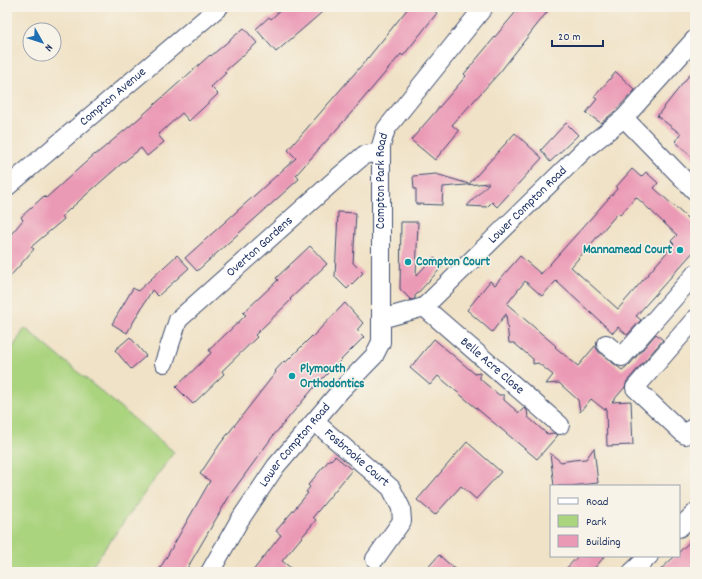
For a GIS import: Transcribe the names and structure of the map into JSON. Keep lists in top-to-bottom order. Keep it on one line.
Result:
{"streets":{"street":["Compton Avenue","Compton Park Road","Lower Compton Road","Overton Gardens","Belle Acre Close","Fosbrooke Court"]},"crossings":[["Compton Park Road","Lower Compton Road"],["Compton Park Road","Overton Gardens"],["Lower Compton Road","Belle Acre Close"],["Lower Compton Road","Fosbrooke Court"]],"places":["Mannamead Court","Compton Court","Plymouth Orthodontics"],"legend":["Road","Park","Building"],"scale_bar":"20 m","north":"bottom right"}
